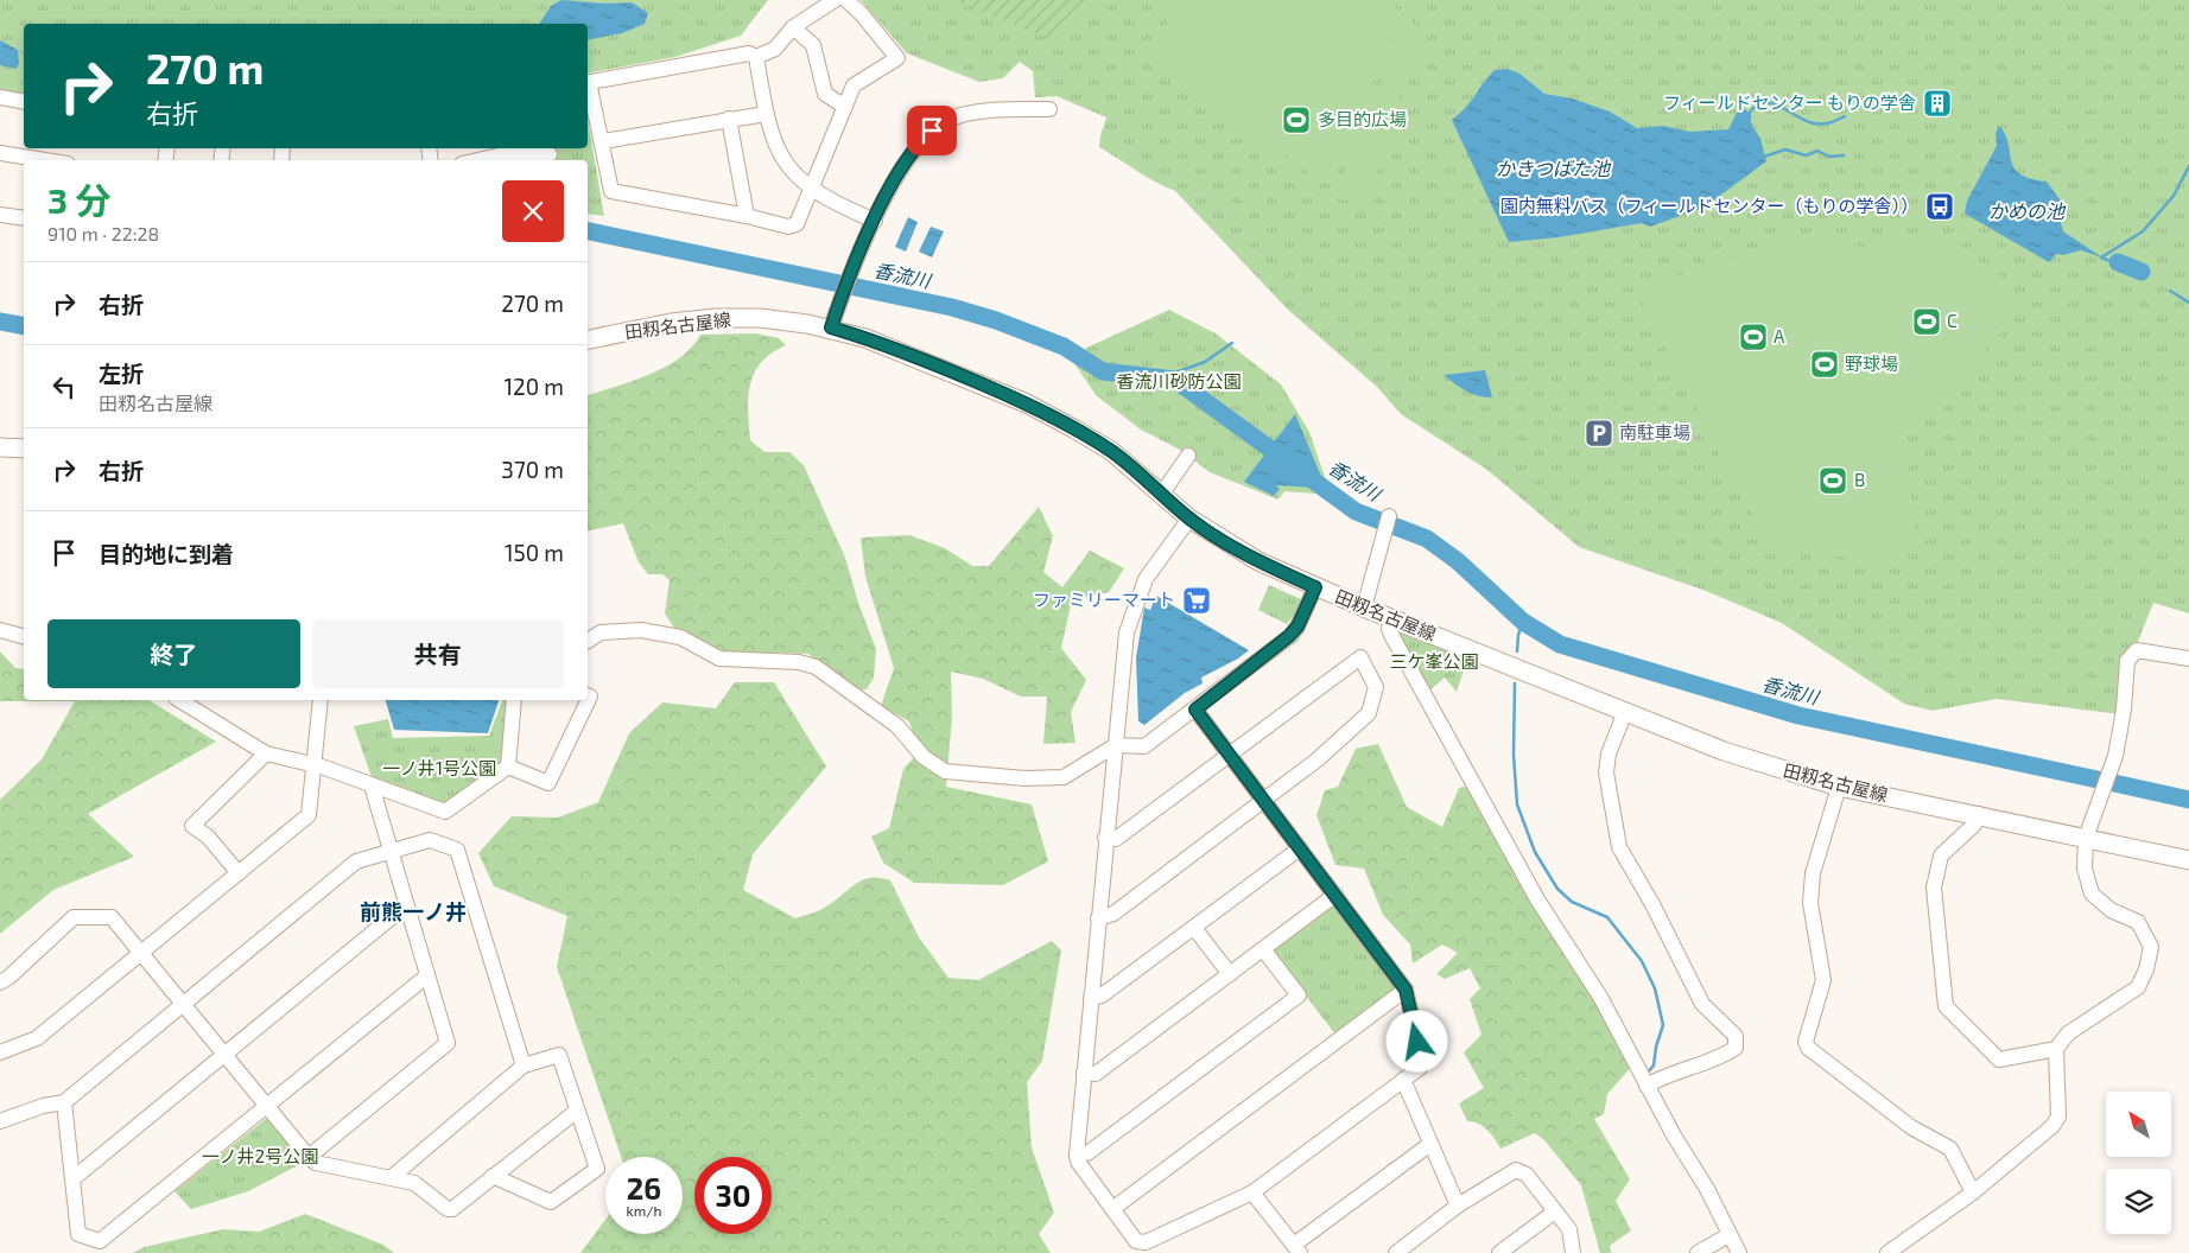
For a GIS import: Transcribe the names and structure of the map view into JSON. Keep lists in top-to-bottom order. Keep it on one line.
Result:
{"streets":{"main road":["田籾名古屋線"]},"districts":["前熊一ノ井"],"water":["かきつばた池","かめの池","香流川"],"parks":["香流川砂防公園","三ケ峯公園","一ノ井1号公園","一ノ井2号公園"],"places":{"building":["フィールドセンター もりの学舎"],"sports":["多目的広場","C","A","野球場","B"],"bus stop":["園内無料バス（フィールドセンター（もりの学舎））"],"parking":["南駐車場"],"supermarket":["ファミリーマート"]},"north":"top left","page":{"turn":["270 m","右折"],"heading":["3 分","910 m · 22:28"],"list":[{"name":"右折","value":"270 m"},{"name":"左折","note":"田籾名古屋線","value":"120 m"},{"name":"右折","value":"370 m"},{"name":"目的地に到着","value":"150 m"}],"buttons":["終了","共有"],"speed":"26 km/h","limit":"30"}}
